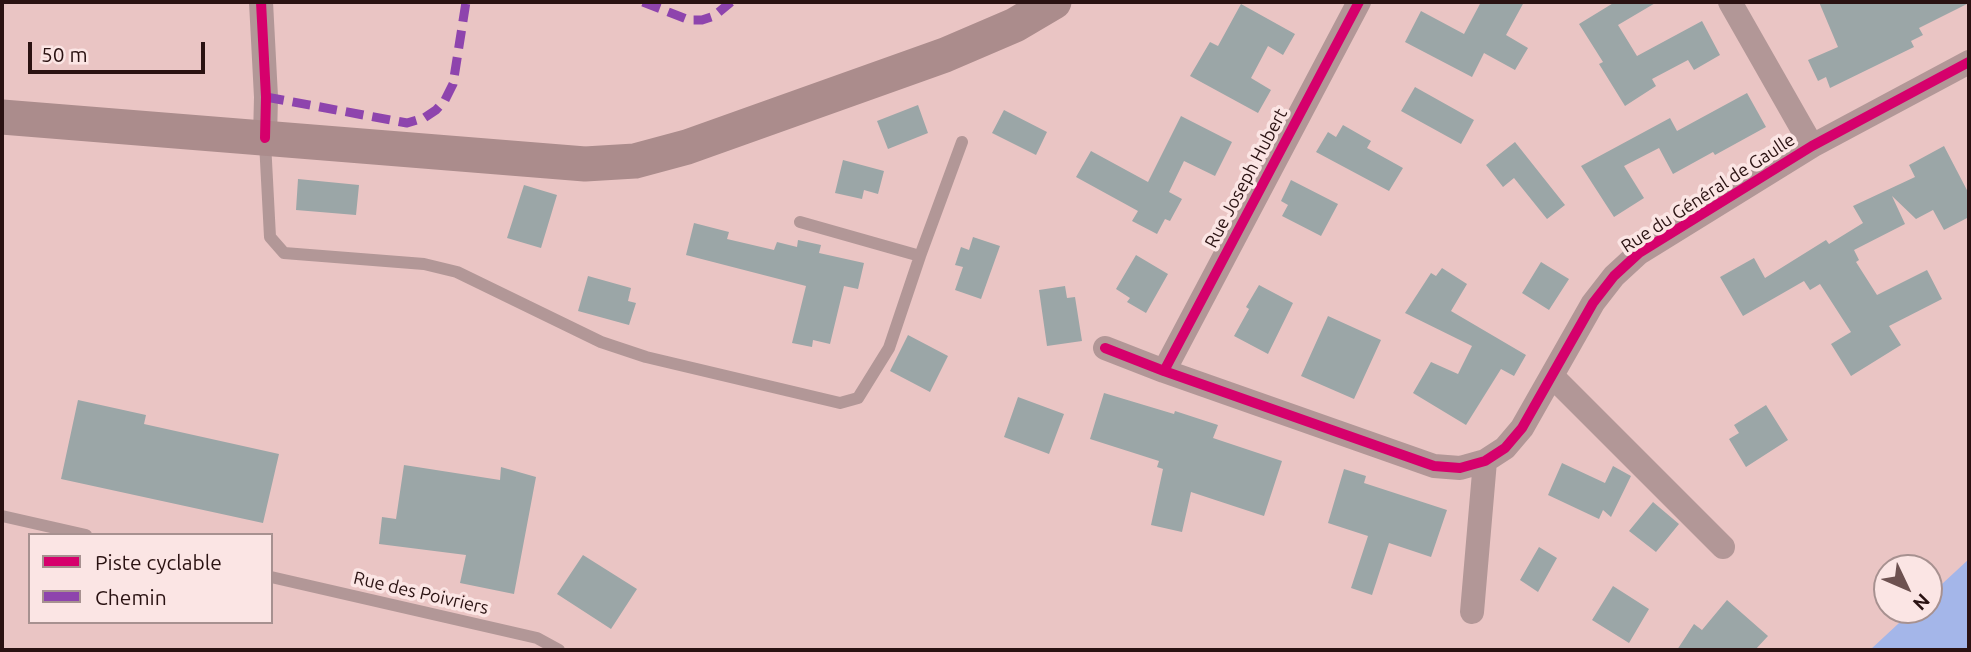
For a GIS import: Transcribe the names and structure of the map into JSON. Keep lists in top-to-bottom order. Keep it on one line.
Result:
{"streets":{"street":["Rue Joseph Hubert","Rue du Général de Gaulle"],"lane":["Rue des Poivriers"]},"crossings":[["Rue Joseph Hubert","Rue du Général de Gaulle"]],"legend":["Piste cyclable","Chemin"],"scale_bar":"50 m","north":"bottom right"}
